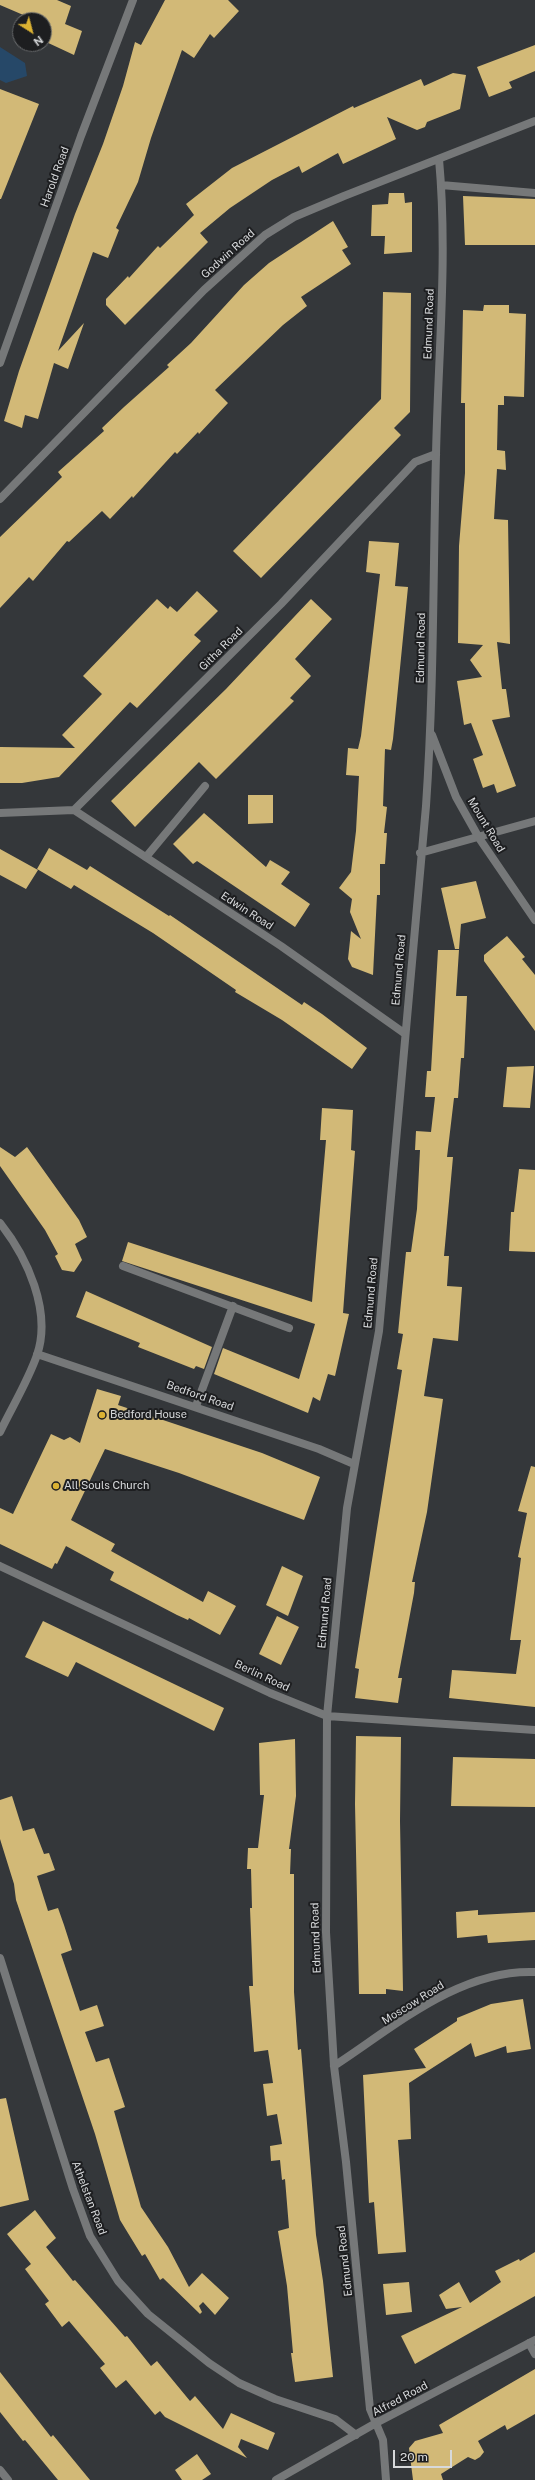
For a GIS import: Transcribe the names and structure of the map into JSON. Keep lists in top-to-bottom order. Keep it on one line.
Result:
{"streets":{"street":["Harold Road","Godwin Road","Edmund Road","Githa Road","Mount Road","Edwin Road","Bedford Road","Berlin Road","Moscow Road","Athelstan Road","Alfred Road"]},"crossings":[["Godwin Road","Edmund Road"],["Edmund Road","Githa Road"],["Edmund Road","Mount Road"],["Edmund Road","Edwin Road"],["Edmund Road","Bedford Road"],["Edmund Road","Berlin Road"],["Edmund Road","Moscow Road"],["Edmund Road","Alfred Road"],["Githa Road","Edwin Road"],["Athelstan Road","Alfred Road"]],"places":["Bedford House","All Souls Church"],"scale_bar":"20 m","north":"bottom right"}
